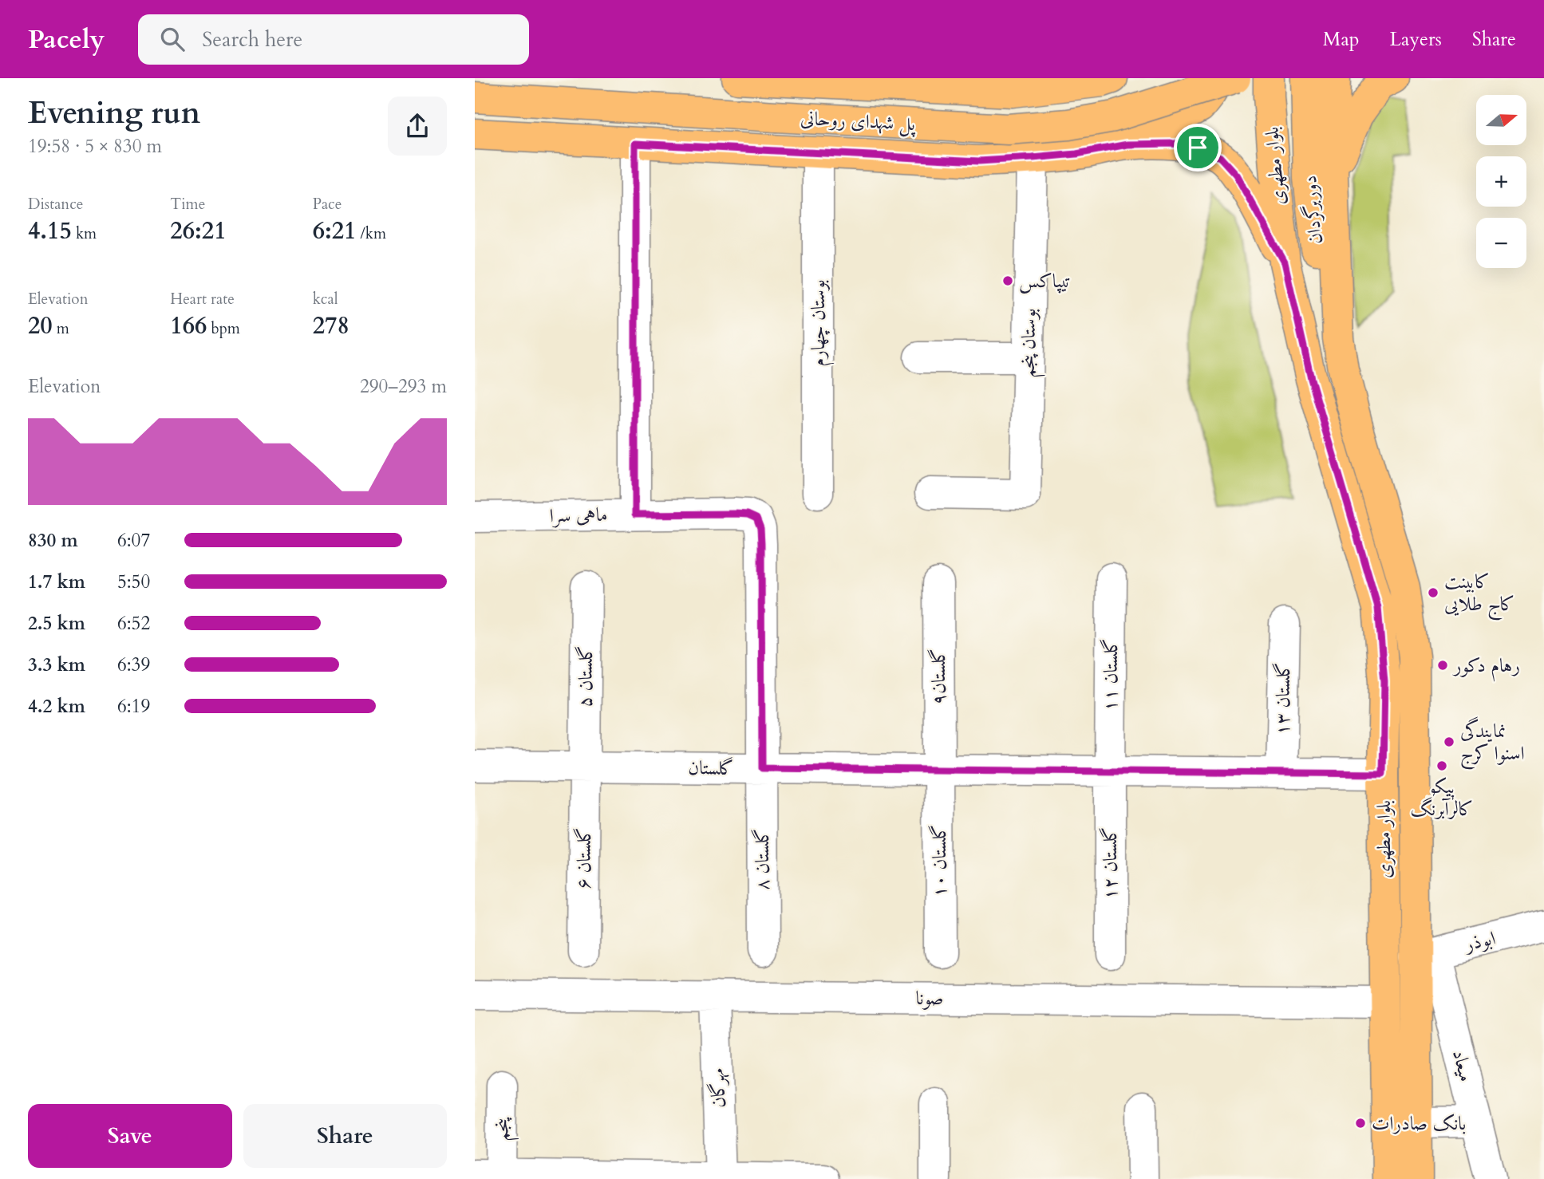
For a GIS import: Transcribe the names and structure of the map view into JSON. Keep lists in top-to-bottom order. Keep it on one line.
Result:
{"streets":{"main road":["پل شهدای روحانی","بلوار مطهری","دوربرگردان"],"street":["بوستان چهارم","بوستان پنجم","ماهی سرا","گلستان ۱۱","گلستان ۵","گلستان۹","گلستان ۱۳","گلستان","گلستان ۶","گلستان ۸","گلستان ۱۰","گلستان ۱۲","ابوذر","صونا","میعاد","مهرگان","پنجم"]},"crossings":[["بلوار مطهری","دوربرگردان"],["بلوار مطهری","گلستان"],["بلوار مطهری","ابوذر"],["بلوار مطهری","صونا"],["بلوار مطهری","میعاد"],["ماهی سرا","گلستان ۸"],["گلستان ۱۱","گلستان"],["گلستان ۱۱","گلستان ۱۲"],["گلستان ۵","گلستان"],["گلستان ۵","گلستان ۶"],["گلستان۹","گلستان"],["گلستان۹","گلستان ۱۰"],["گلستان ۱۳","گلستان"],["گلستان","گلستان ۶"],["گلستان","گلستان ۸"],["گلستان","گلستان ۱۰"],["گلستان","گلستان ۱۲"],["ابوذر","میعاد"],["صونا","مهرگان"]],"places":["تیپاکس","کابینت کاج طلایی","رهام دکور","نمایندگی اسنوا کرج","پیکو کالرآبرنگ","بانک صادرات"],"north":"right","page":{"header":"Pacely","search":"Search here","nav":["Map","Layers","Share"],"heading":["Evening run","19:58 · 5 × 830 m"],"map_buttons":["+","−"],"stats":[["Distance","4.15 km"],["Time","26:21"],["Pace","6:21 /km"],["Elevation","20 m"],["Heart rate","166 bpm"],["kcal","278"]],"chart":["Elevation","290–293 m"],"list":[{"name":"830 m","note":"6:07"},{"name":"1.7 km","note":"5:50"},{"name":"2.5 km","note":"6:52"},{"name":"3.3 km","note":"6:39"},{"name":"4.2 km","note":"6:19"}],"buttons":["Save","Share"]}}
